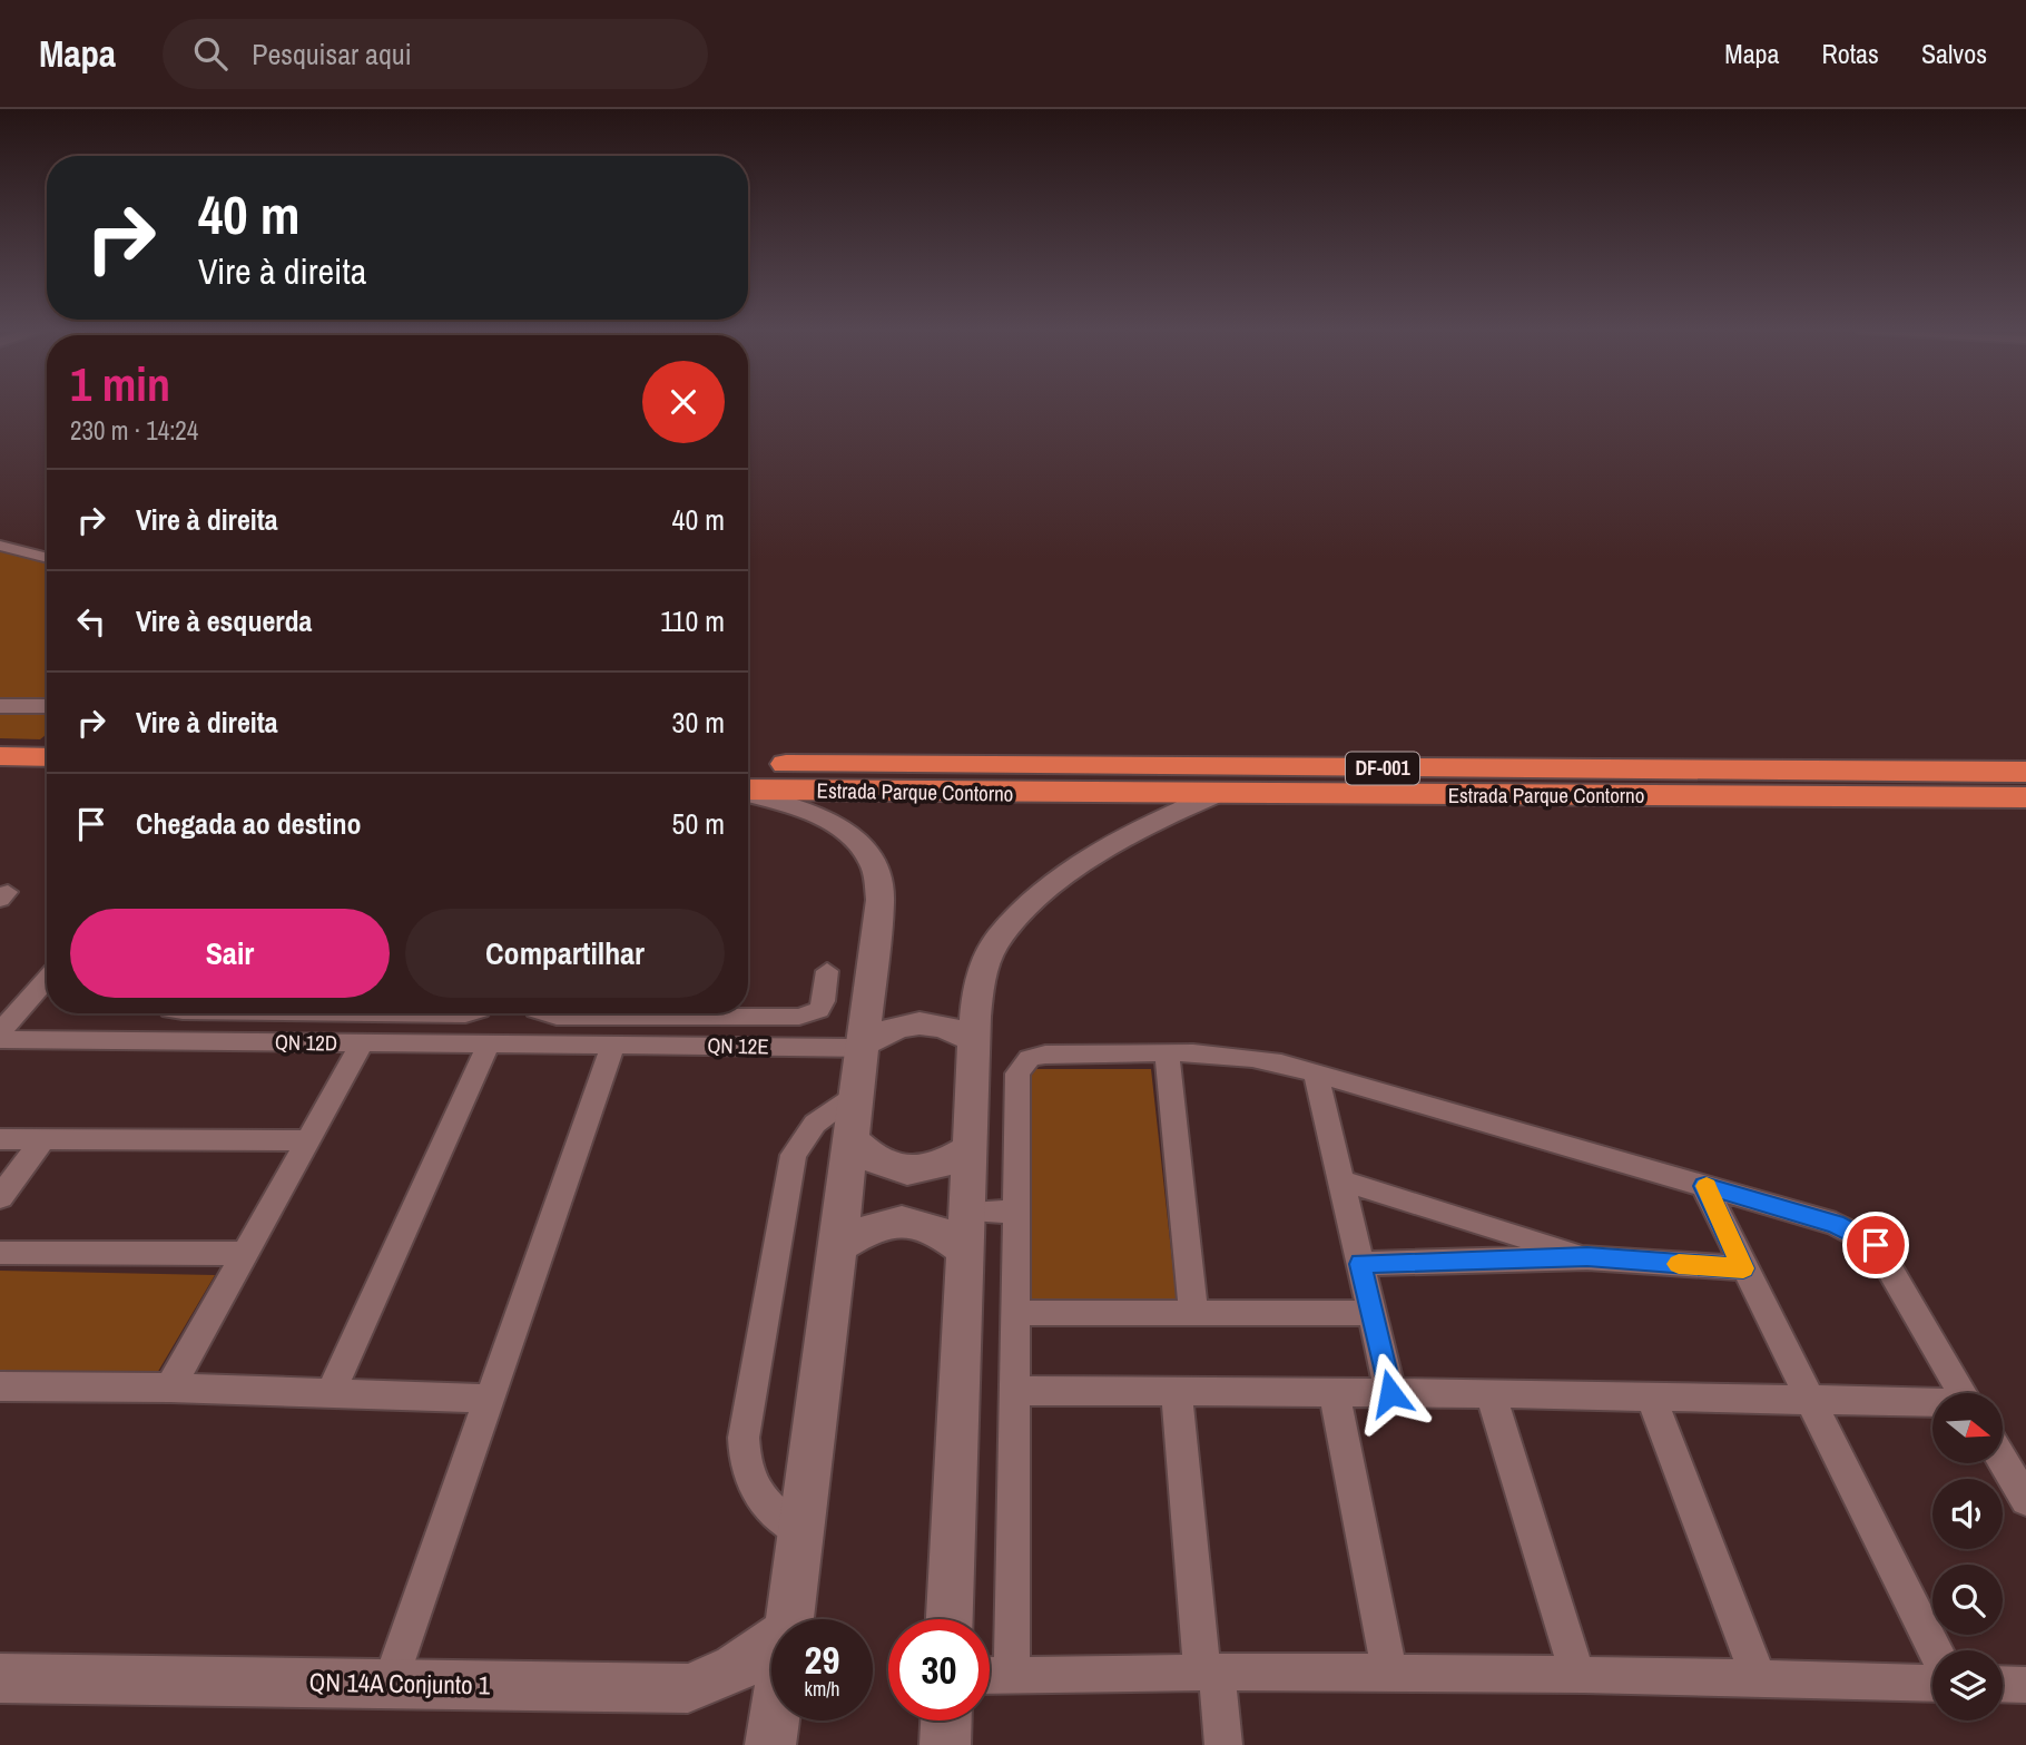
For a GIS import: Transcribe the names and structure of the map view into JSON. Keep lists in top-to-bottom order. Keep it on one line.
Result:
{"streets":{"highway":["DF-001","Estrada Parque Contorno"],"main road":["QN 14A Conjunto 1"],"street":["QN 12D","QN 12E"]},"crossings":[["QN 12D","QN 12E"]],"north":"right","page":{"header":"Mapa","search":"Pesquisar aqui","nav":["Mapa","Rotas","Salvos"],"turn":["40 m","Vire à direita"],"heading":["1 min","230 m · 14:24"],"list":[{"name":"Vire à direita","value":"40 m"},{"name":"Vire à esquerda","value":"110 m"},{"name":"Vire à direita","value":"30 m"},{"name":"Chegada ao destino","value":"50 m"}],"buttons":["Sair","Compartilhar"],"speed":"29 km/h","limit":"30"}}
